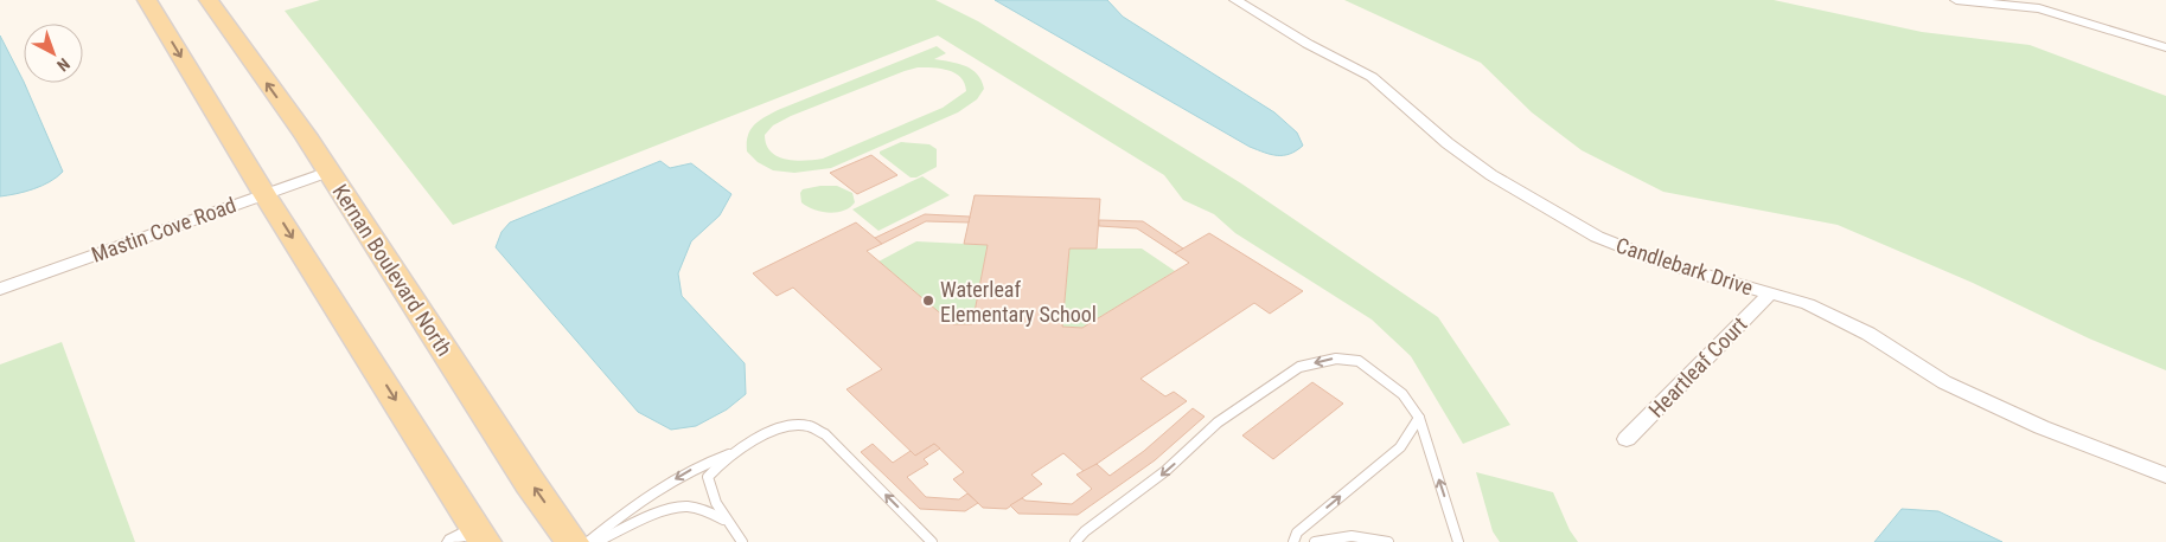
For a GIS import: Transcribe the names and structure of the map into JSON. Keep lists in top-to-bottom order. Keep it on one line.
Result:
{"streets":{"main road":["Kernan Boulevard North"],"street":["Mastin Cove Road","Candlebark Drive","Heartleaf Court"]},"crossings":[["Mastin Cove Road","Kernan Boulevard North"],["Candlebark Drive","Heartleaf Court"]],"places":["Waterleaf Elementary School"],"north":"bottom right"}
